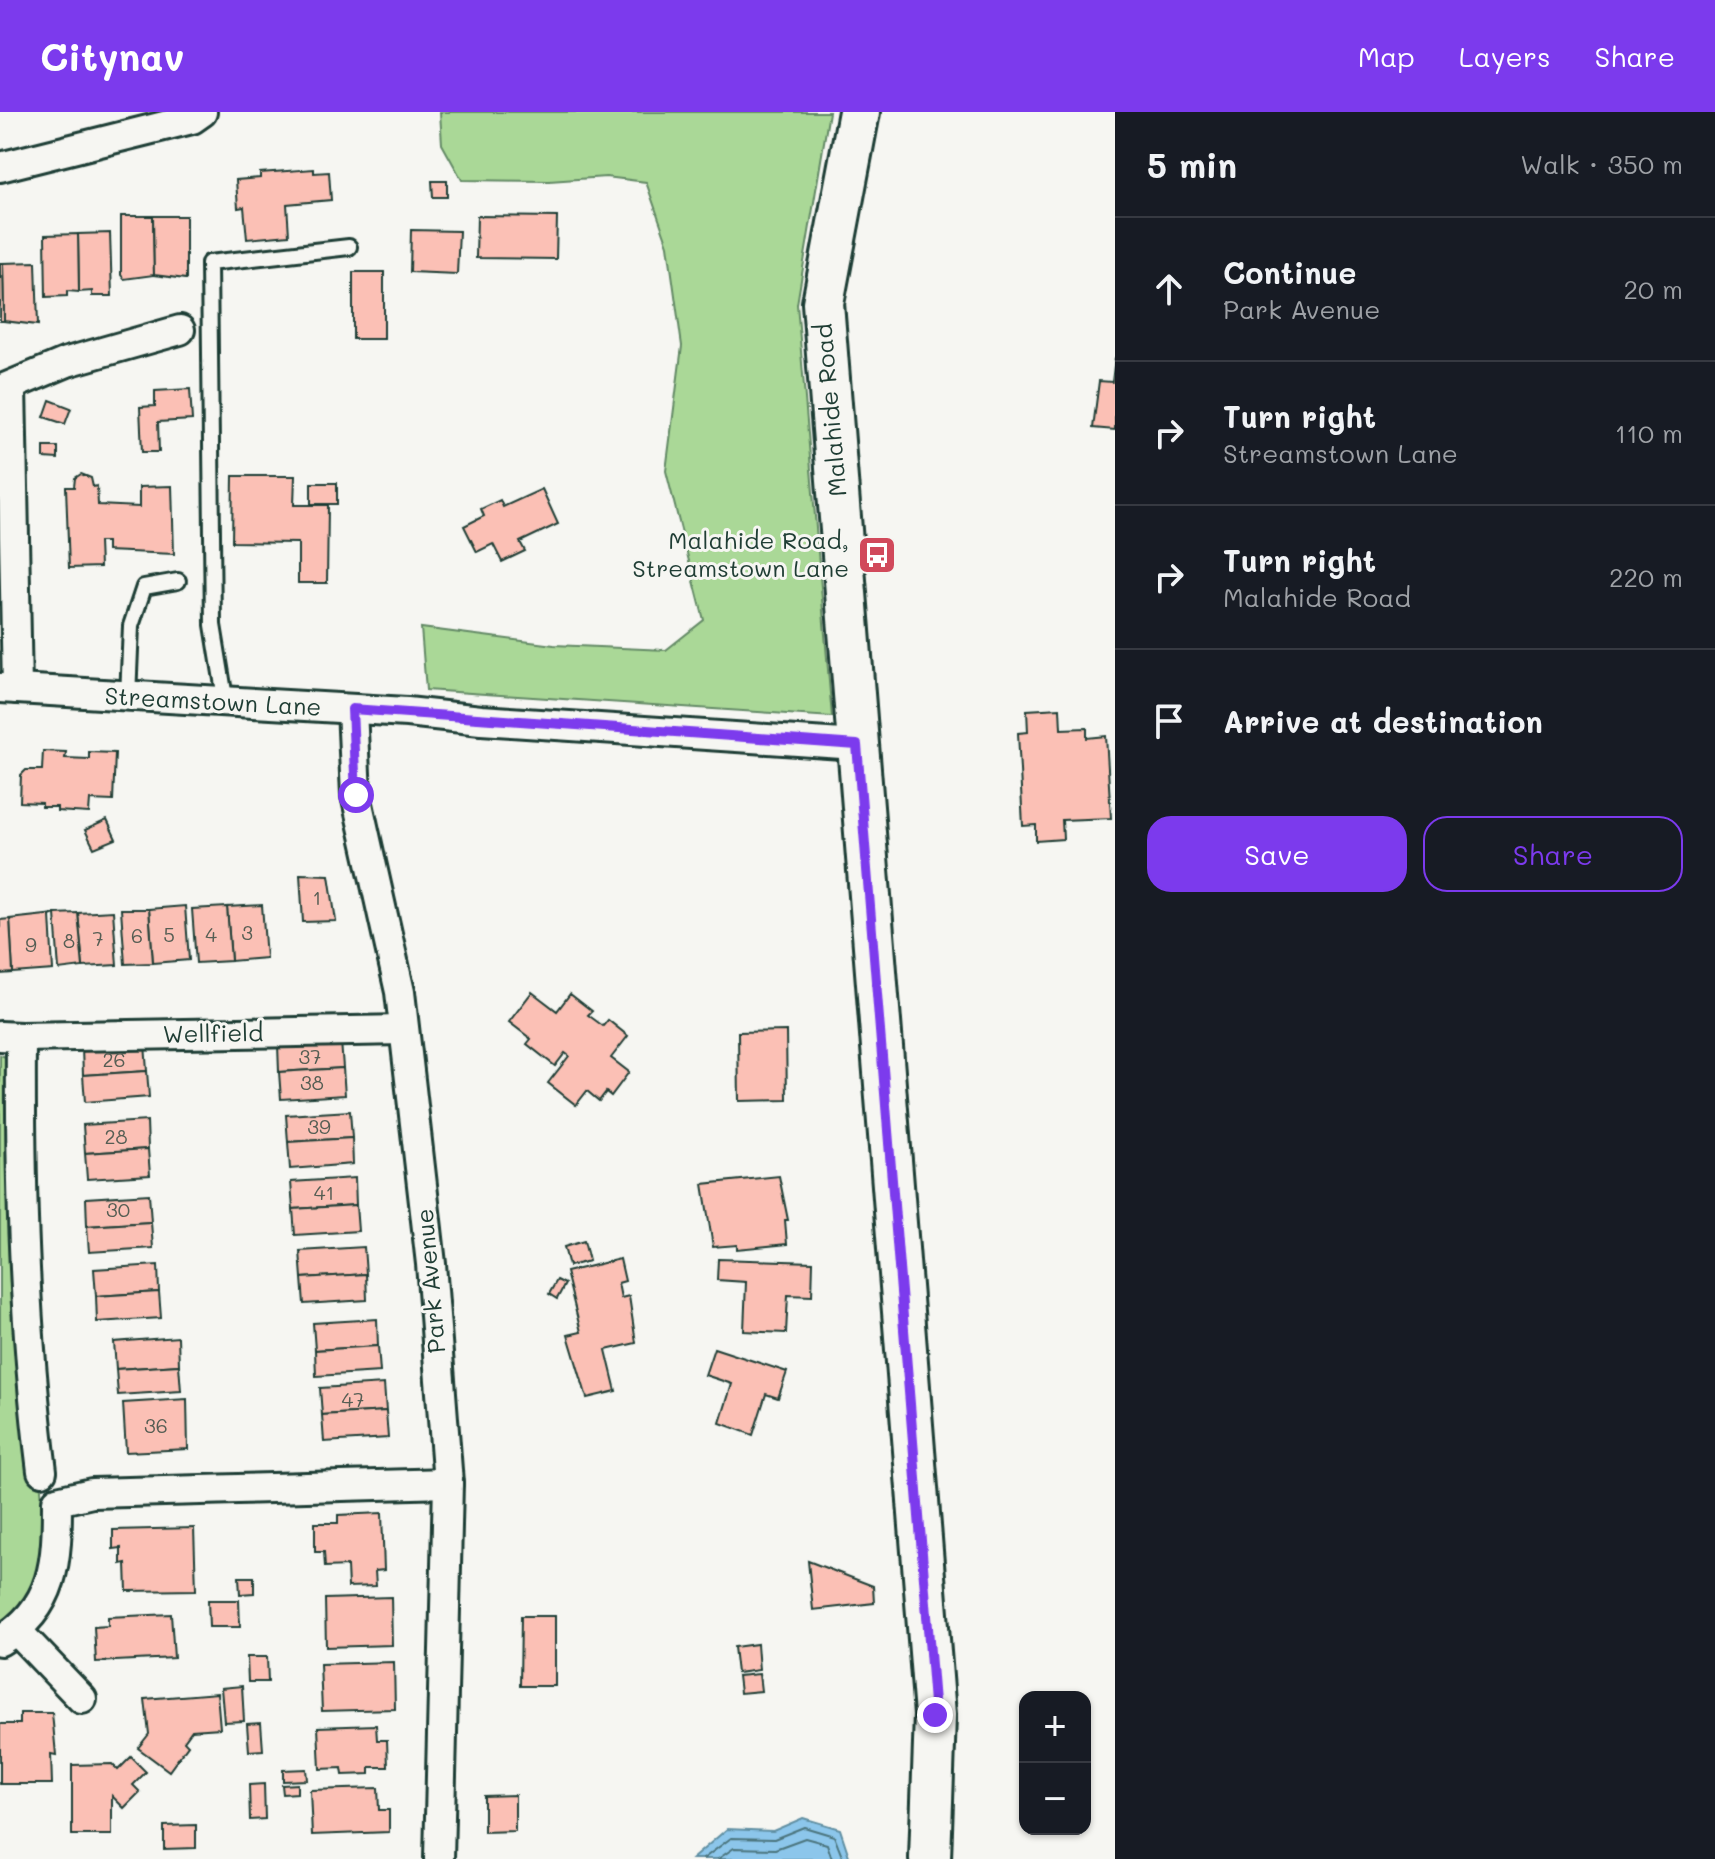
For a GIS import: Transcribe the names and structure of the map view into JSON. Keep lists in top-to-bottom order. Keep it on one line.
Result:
{"streets":{"main road":["Malahide Road"],"street":["Streamstown Lane","Wellfield","Park Avenue"]},"crossings":[["Malahide Road","Streamstown Lane"],["Streamstown Lane","Park Avenue"],["Wellfield","Park Avenue"]],"places":{"bus stop":["Malahide Road, Streamstown Lane"]},"house_numbers":["1","3","5","4","6","7","8","9","37","26","38","39","28","41","30","47","36"],"page":{"header":"Citynav","nav":["Map","Layers","Share"],"heading":["5 min","Walk · 350 m"],"list":[["Continue","Park Avenue","20 m"],["Turn right","Streamstown Lane","110 m"],["Turn right","Malahide Road","220 m"],"Arrive at destination"],"buttons":["Save","Share"],"map_buttons":["+","−"]}}
